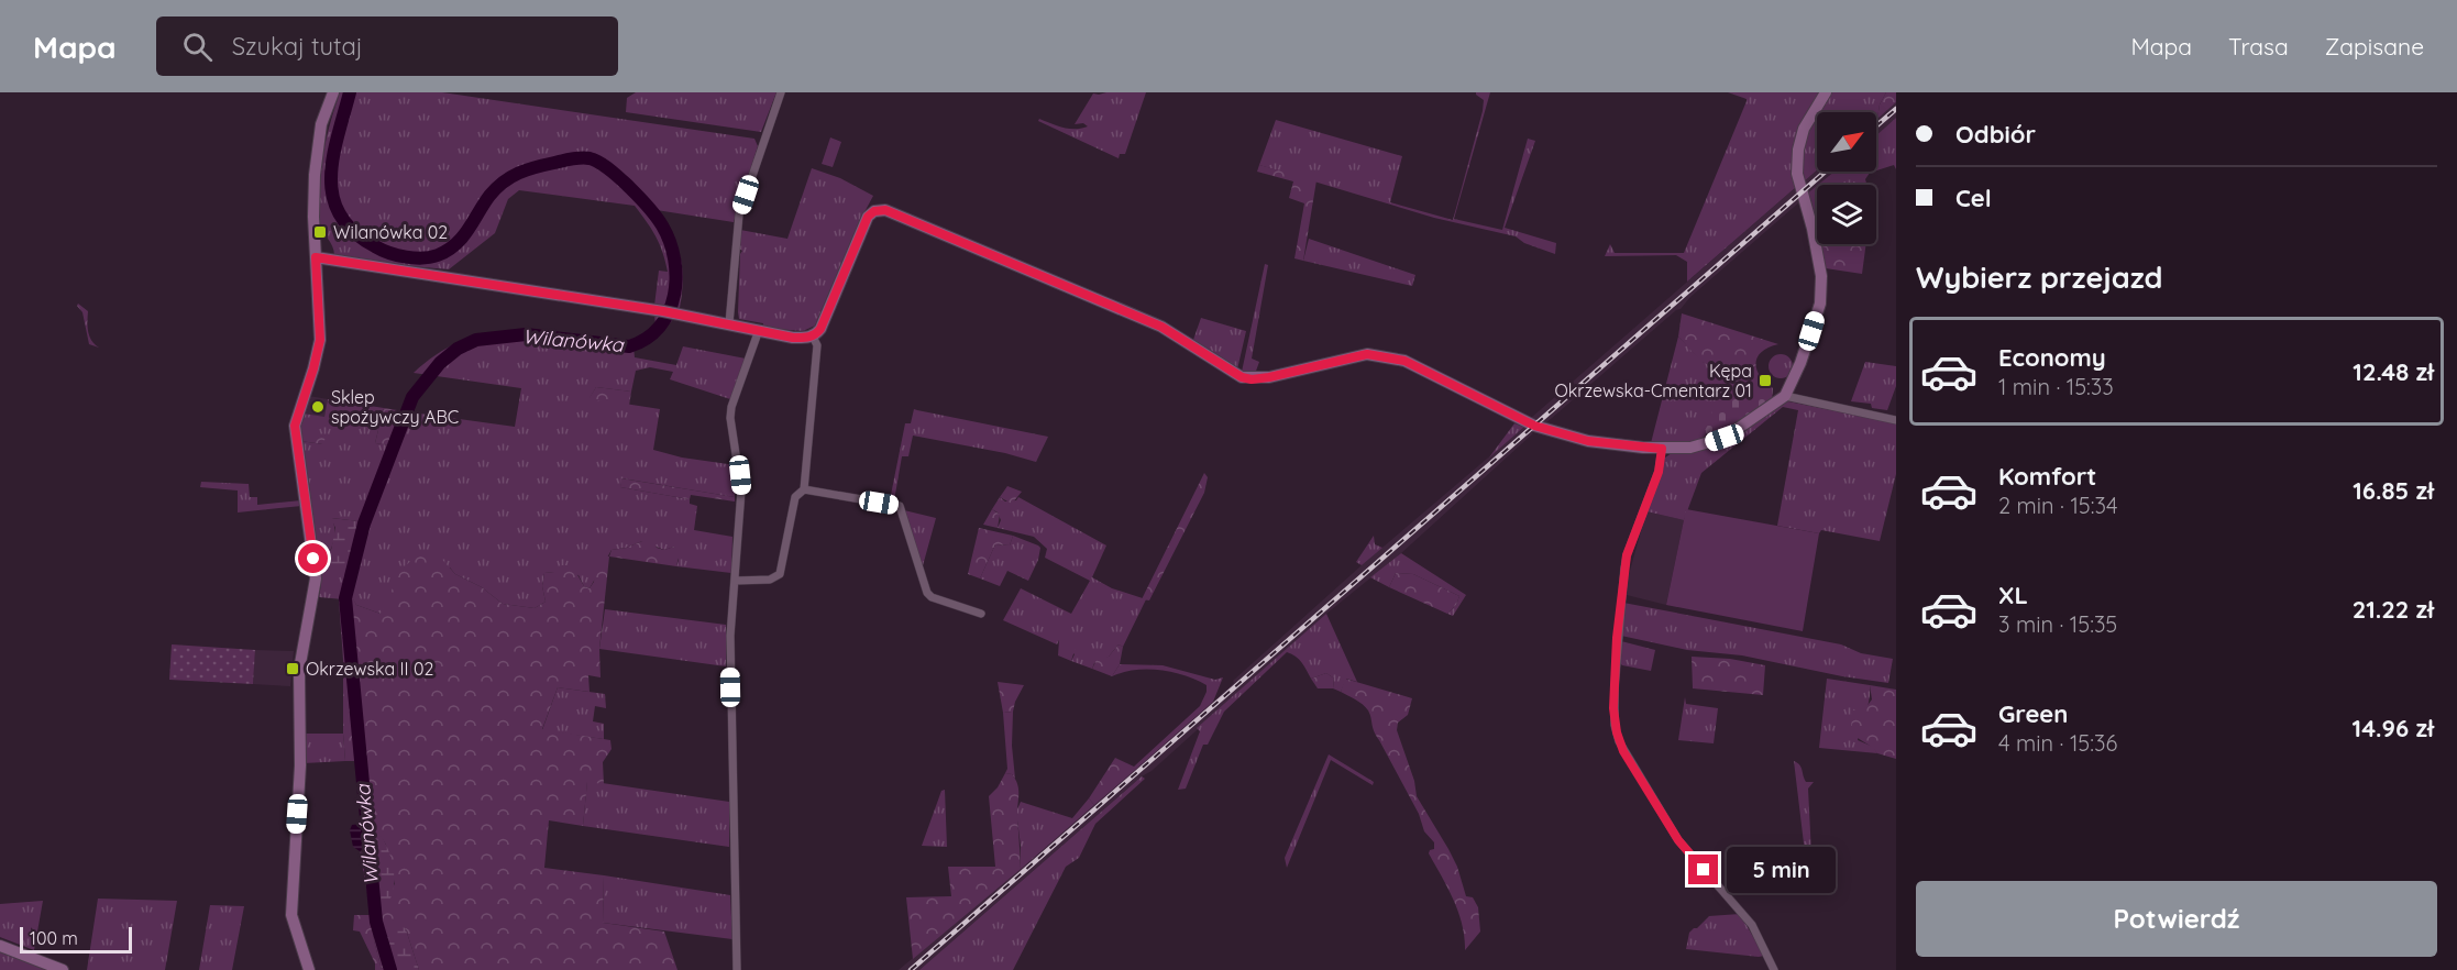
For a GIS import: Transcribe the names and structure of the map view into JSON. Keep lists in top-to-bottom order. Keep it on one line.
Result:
{"water":["Wilanówka"],"places":{"transit":["Wilanówka 02","Kępa Okrzewska-Cmentarz 01","Okrzewska II 02"],"other":["Sklep spożywczy ABC"]},"scale_bar":"100 m","north":"top right","page":{"header":"Mapa","search":"Szukaj tutaj","nav":["Mapa","Trasa","Zapisane"],"banner":["Odbiór","Cel"],"heading":"Wybierz przejazd","list":[{"name":"Economy","note":"1 min · 15:33","value":"12.48 zł"},{"name":"Komfort","note":"2 min · 15:34","value":"16.85 zł"},{"name":"XL","note":"3 min · 15:35","value":"21.22 zł"},{"name":"Green","note":"4 min · 15:36","value":"14.96 zł"}],"bubble":"5 min","buttons":"Potwierdź","scale":"100 m"}}
